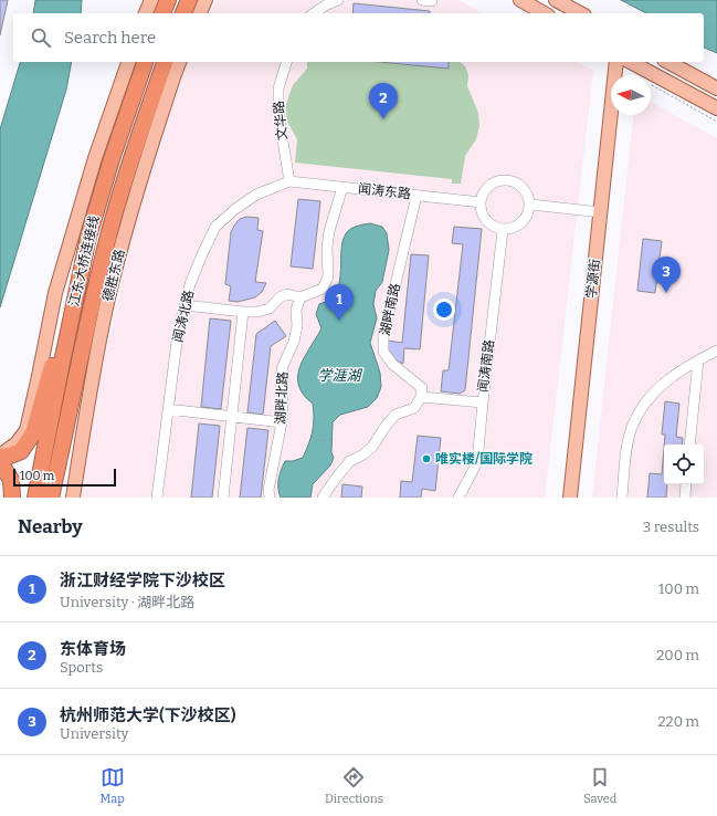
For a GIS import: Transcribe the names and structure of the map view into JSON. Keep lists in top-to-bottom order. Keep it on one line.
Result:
{"streets":{"highway":["江东大桥连接线"],"main road":["德胜东路","学源街"],"street":["文华路","闻涛东路","湖畔南路","闻涛北路","闻涛南路","湖畔北路"]},"crossings":[["文华路","闻涛东路"],["文华路","闻涛北路"],["闻涛东路","湖畔南路"],["闻涛东路","闻涛北路"],["闻涛东路","闻涛南路"]],"water":["学涯湖"],"places":["唯实楼/国际学院"],"scale_bar":"100 m","north":"left","page":{"search":"Search here","pins":["2","3","1"],"scale":"100 m","heading":["Nearby","3 results"],"list":[{"mark":"1","name":"浙江财经学院下沙校区","note":"University · 湖畔北路","value":"100 m"},{"mark":"2","name":"东体育场","note":"Sports","value":"200 m"},{"mark":"3","name":"杭州师范大学(下沙校区)","note":"University","value":"220 m"}],"nav":["Map","Directions","Saved"]}}
